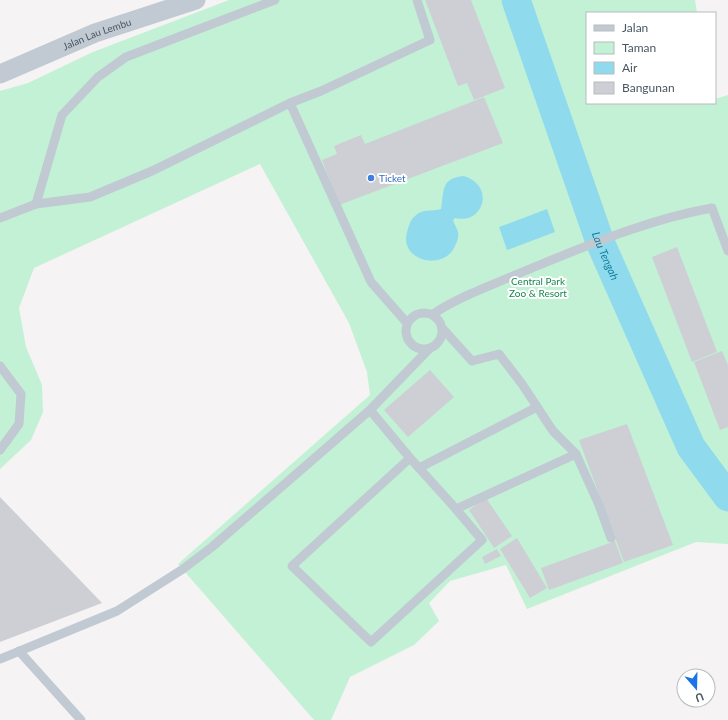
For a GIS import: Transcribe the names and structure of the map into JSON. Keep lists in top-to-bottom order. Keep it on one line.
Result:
{"streets":{"street":["Jalan Lau Lembu"]},"water":["Lau Tengah"],"parks":["Central Park Zoo & Resort"],"places":["Ticket"],"legend":["Jalan","Taman","Air","Bangunan"],"north":"bottom"}
